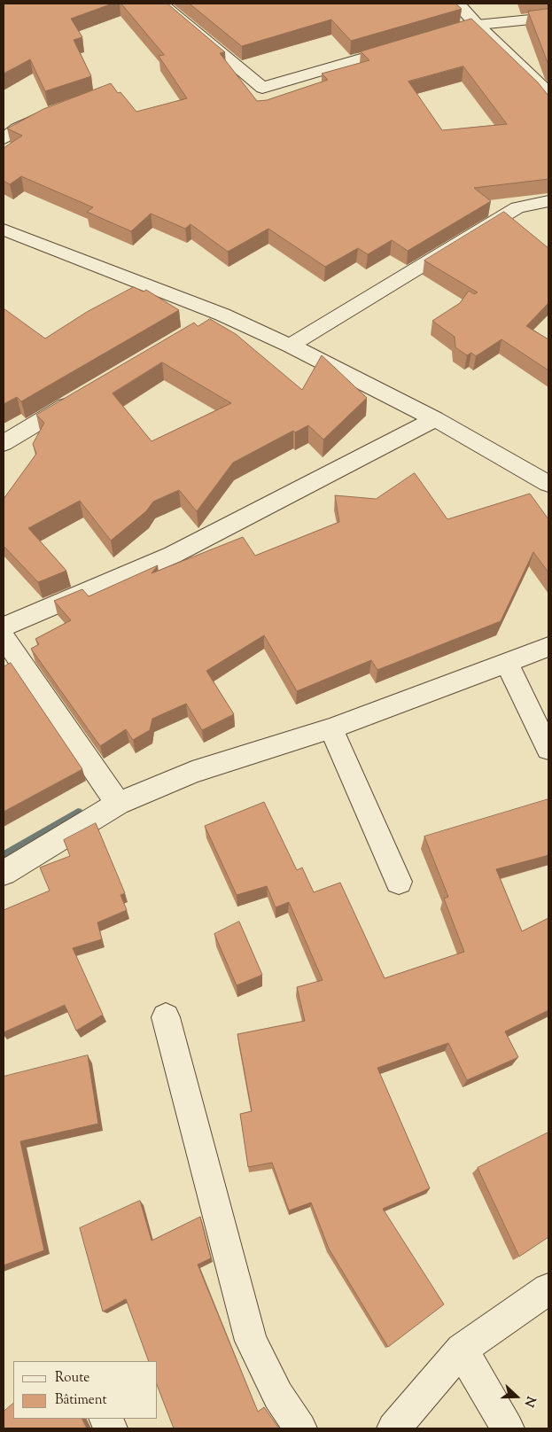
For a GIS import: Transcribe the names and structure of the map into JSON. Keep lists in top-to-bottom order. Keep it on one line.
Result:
{"legend":["Route","Bâtiment"],"north":"right"}
